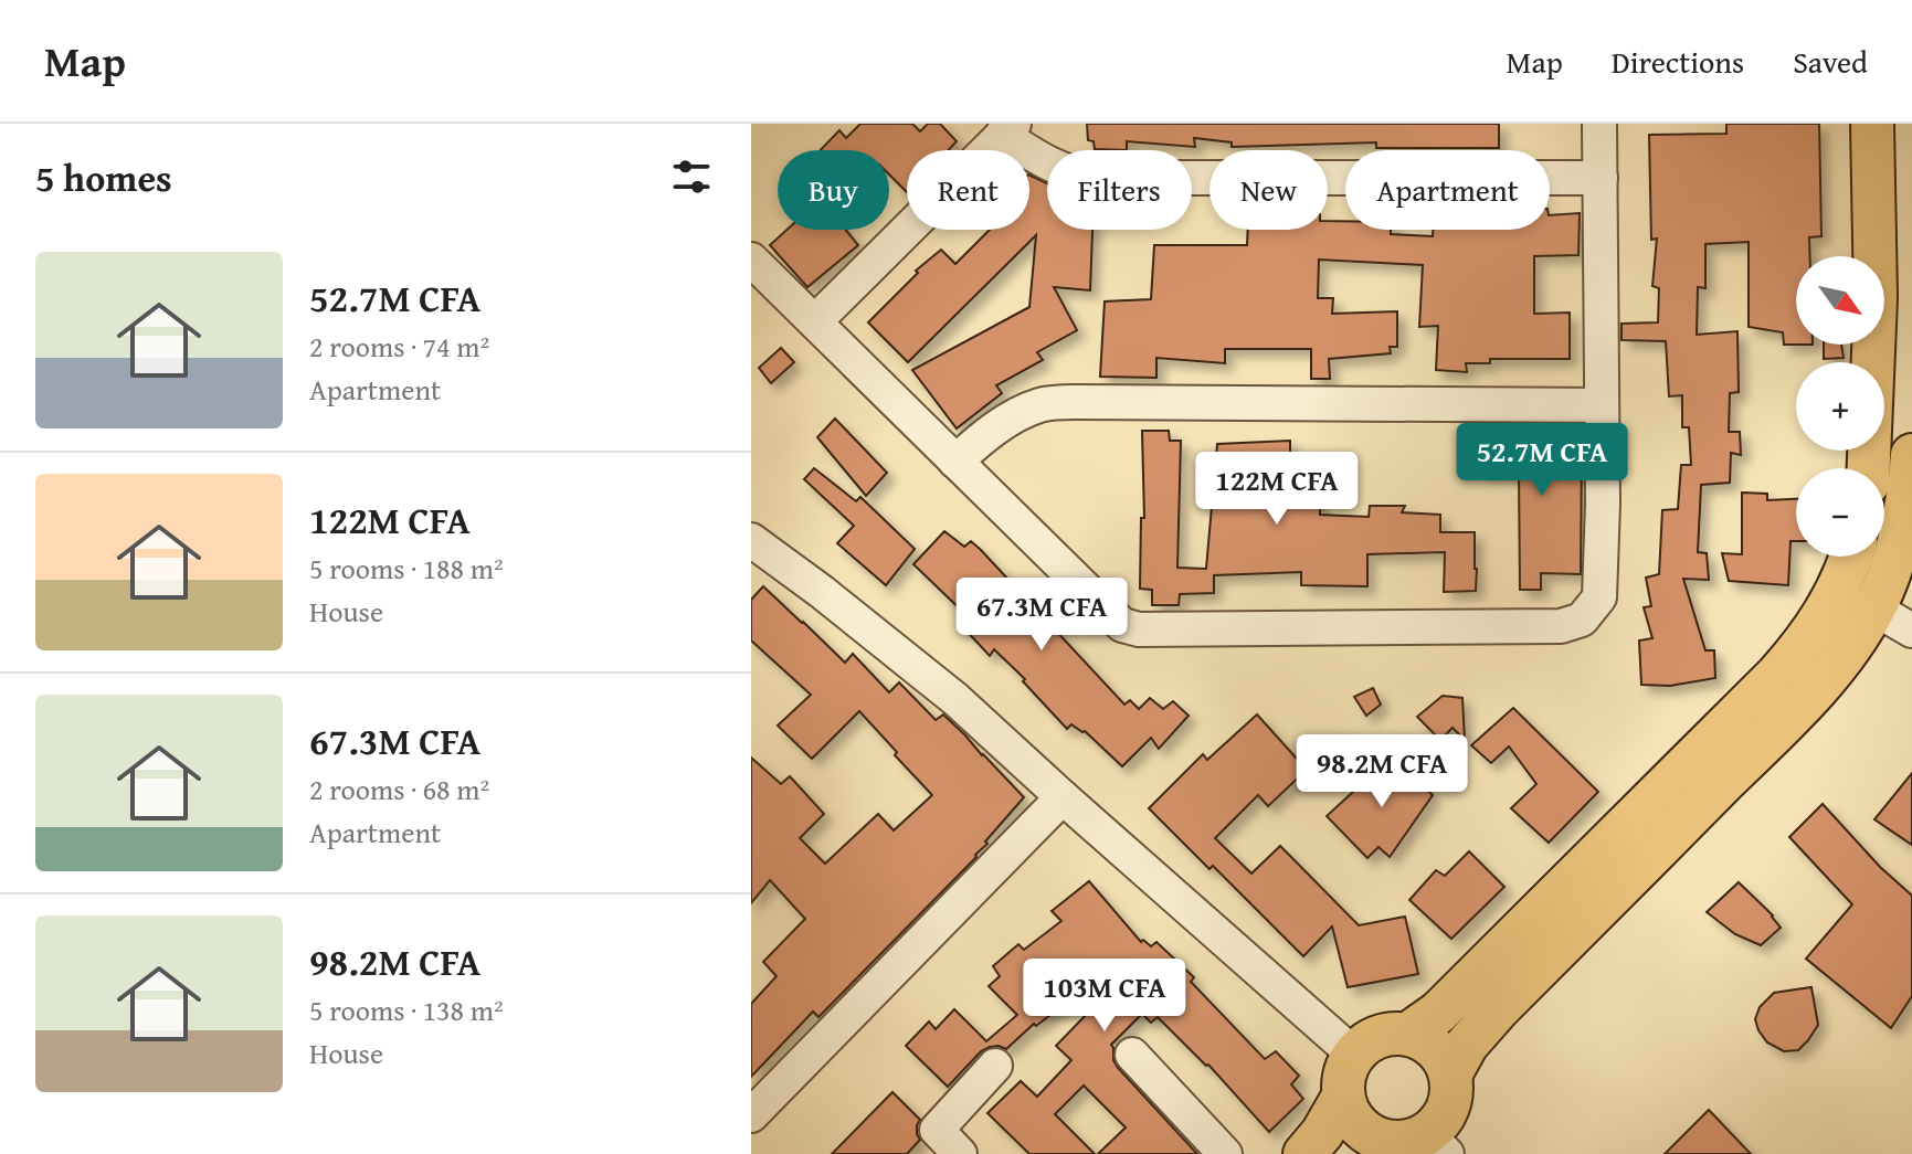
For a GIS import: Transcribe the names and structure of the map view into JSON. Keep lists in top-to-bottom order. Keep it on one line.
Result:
{"north":"bottom right","page":{"header":"Map","nav":["Map","Directions","Saved"],"heading":"5 homes","chip":["Buy","Rent","Filters","New","Apartment"],"list":[{"name":"52.7M CFA","note":"2 rooms · 74 m² · Apartment"},{"name":"122M CFA","note":"5 rooms · 188 m² · House"},{"name":"67.3M CFA","note":"2 rooms · 68 m² · Apartment"},{"name":"98.2M CFA","note":"5 rooms · 138 m² · House"}],"map_buttons":["+","−"],"price":["52.7M CFA","122M CFA","67.3M CFA","98.2M CFA","103M CFA"]}}
